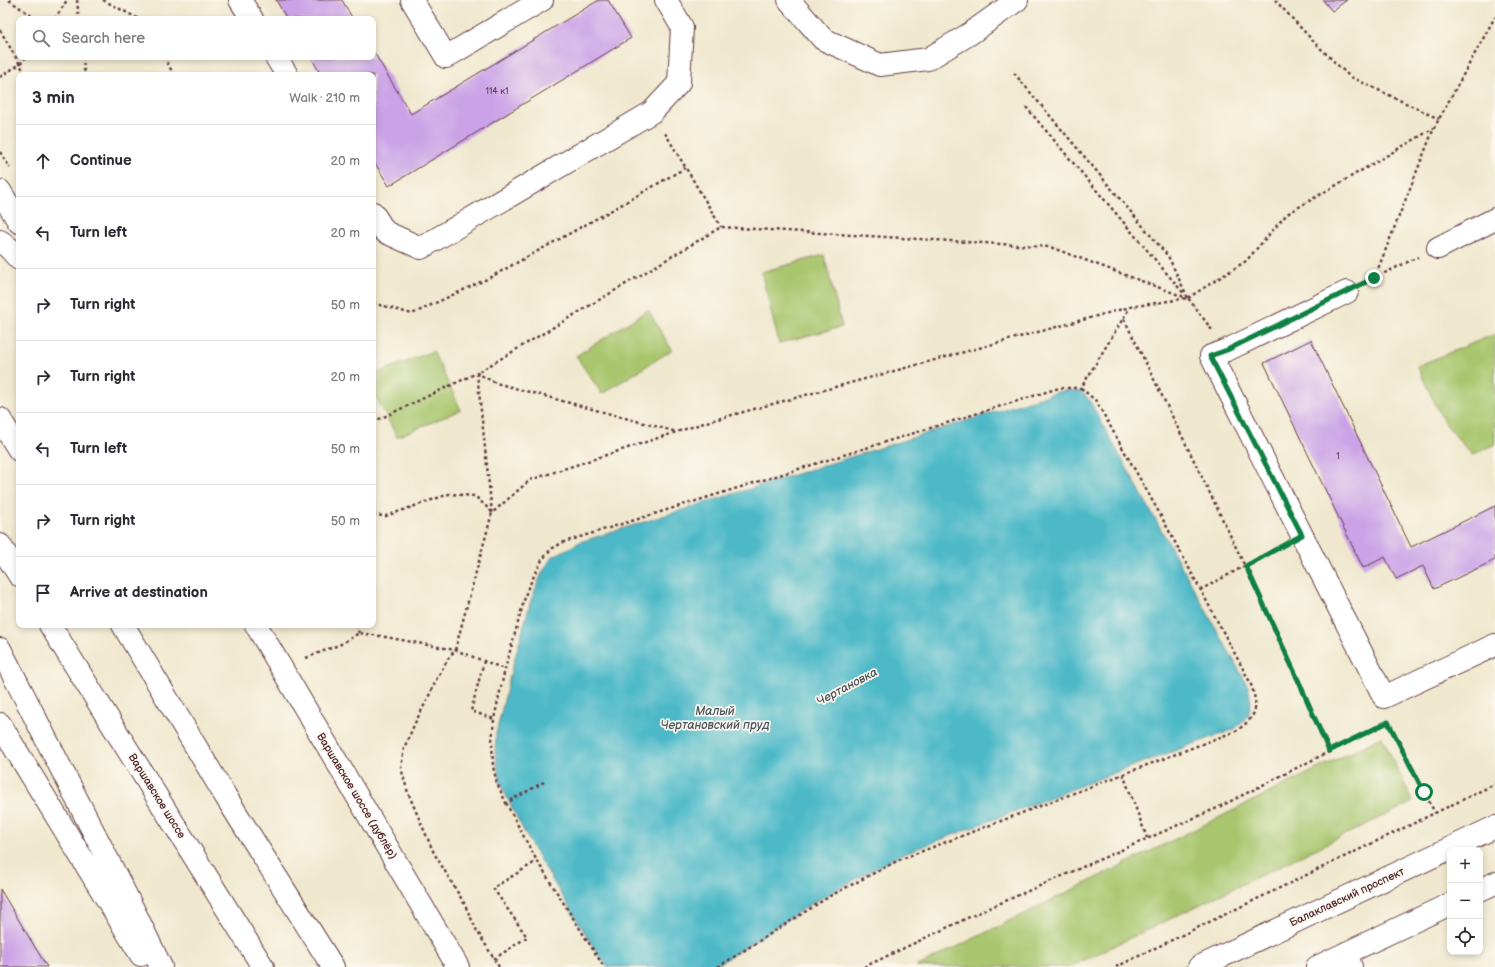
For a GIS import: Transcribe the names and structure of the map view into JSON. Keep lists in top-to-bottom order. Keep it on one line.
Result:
{"streets":{"main road":["Варшавское шоссе","Варшавское шоссе (дублёр)","Балаклавский проспект"]},"water":["Чертановка","Малый Чертановский пруд"],"house_numbers":["114 к1","1"],"page":{"search":"Search here","heading":["3 min","Walk · 210 m"],"list":[["Continue","20 m"],["Turn left","20 m"],["Turn right","50 m"],["Turn right","20 m"],["Turn left","50 m"],["Turn right","50 m"],"Arrive at destination"],"map_buttons":["+","−"]}}
